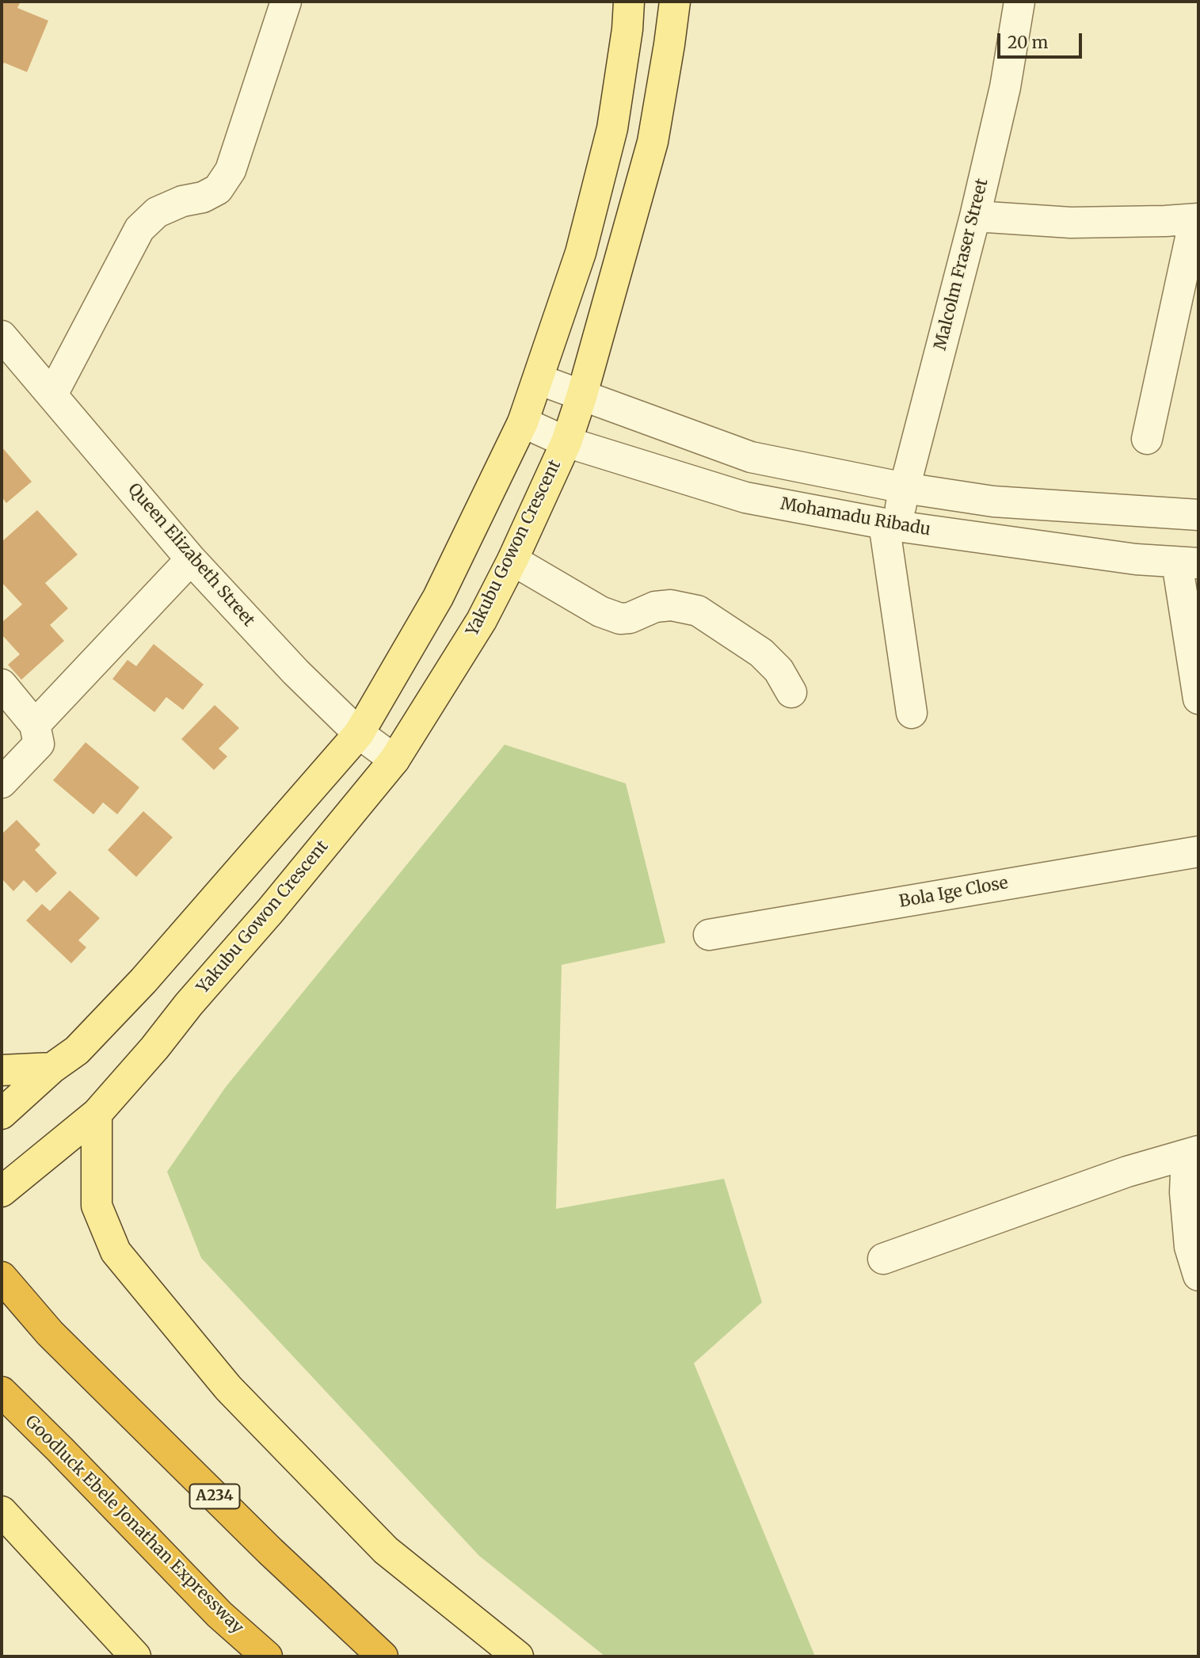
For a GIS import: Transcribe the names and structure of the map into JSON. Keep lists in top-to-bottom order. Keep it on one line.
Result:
{"streets":{"highway":["A234","Goodluck Ebele Jonathan Expressway"],"main road":["Yakubu Gowon Crescent"],"street":["Malcolm Fraser Street","Mohamadu Ribadu","Queen Elizabeth Street","Bola Ige Close"]},"crossings":[["Malcolm Fraser Street","Mohamadu Ribadu"],["Mohamadu Ribadu","Yakubu Gowon Crescent"],["Yakubu Gowon Crescent","Queen Elizabeth Street"]],"scale_bar":"20 m"}
